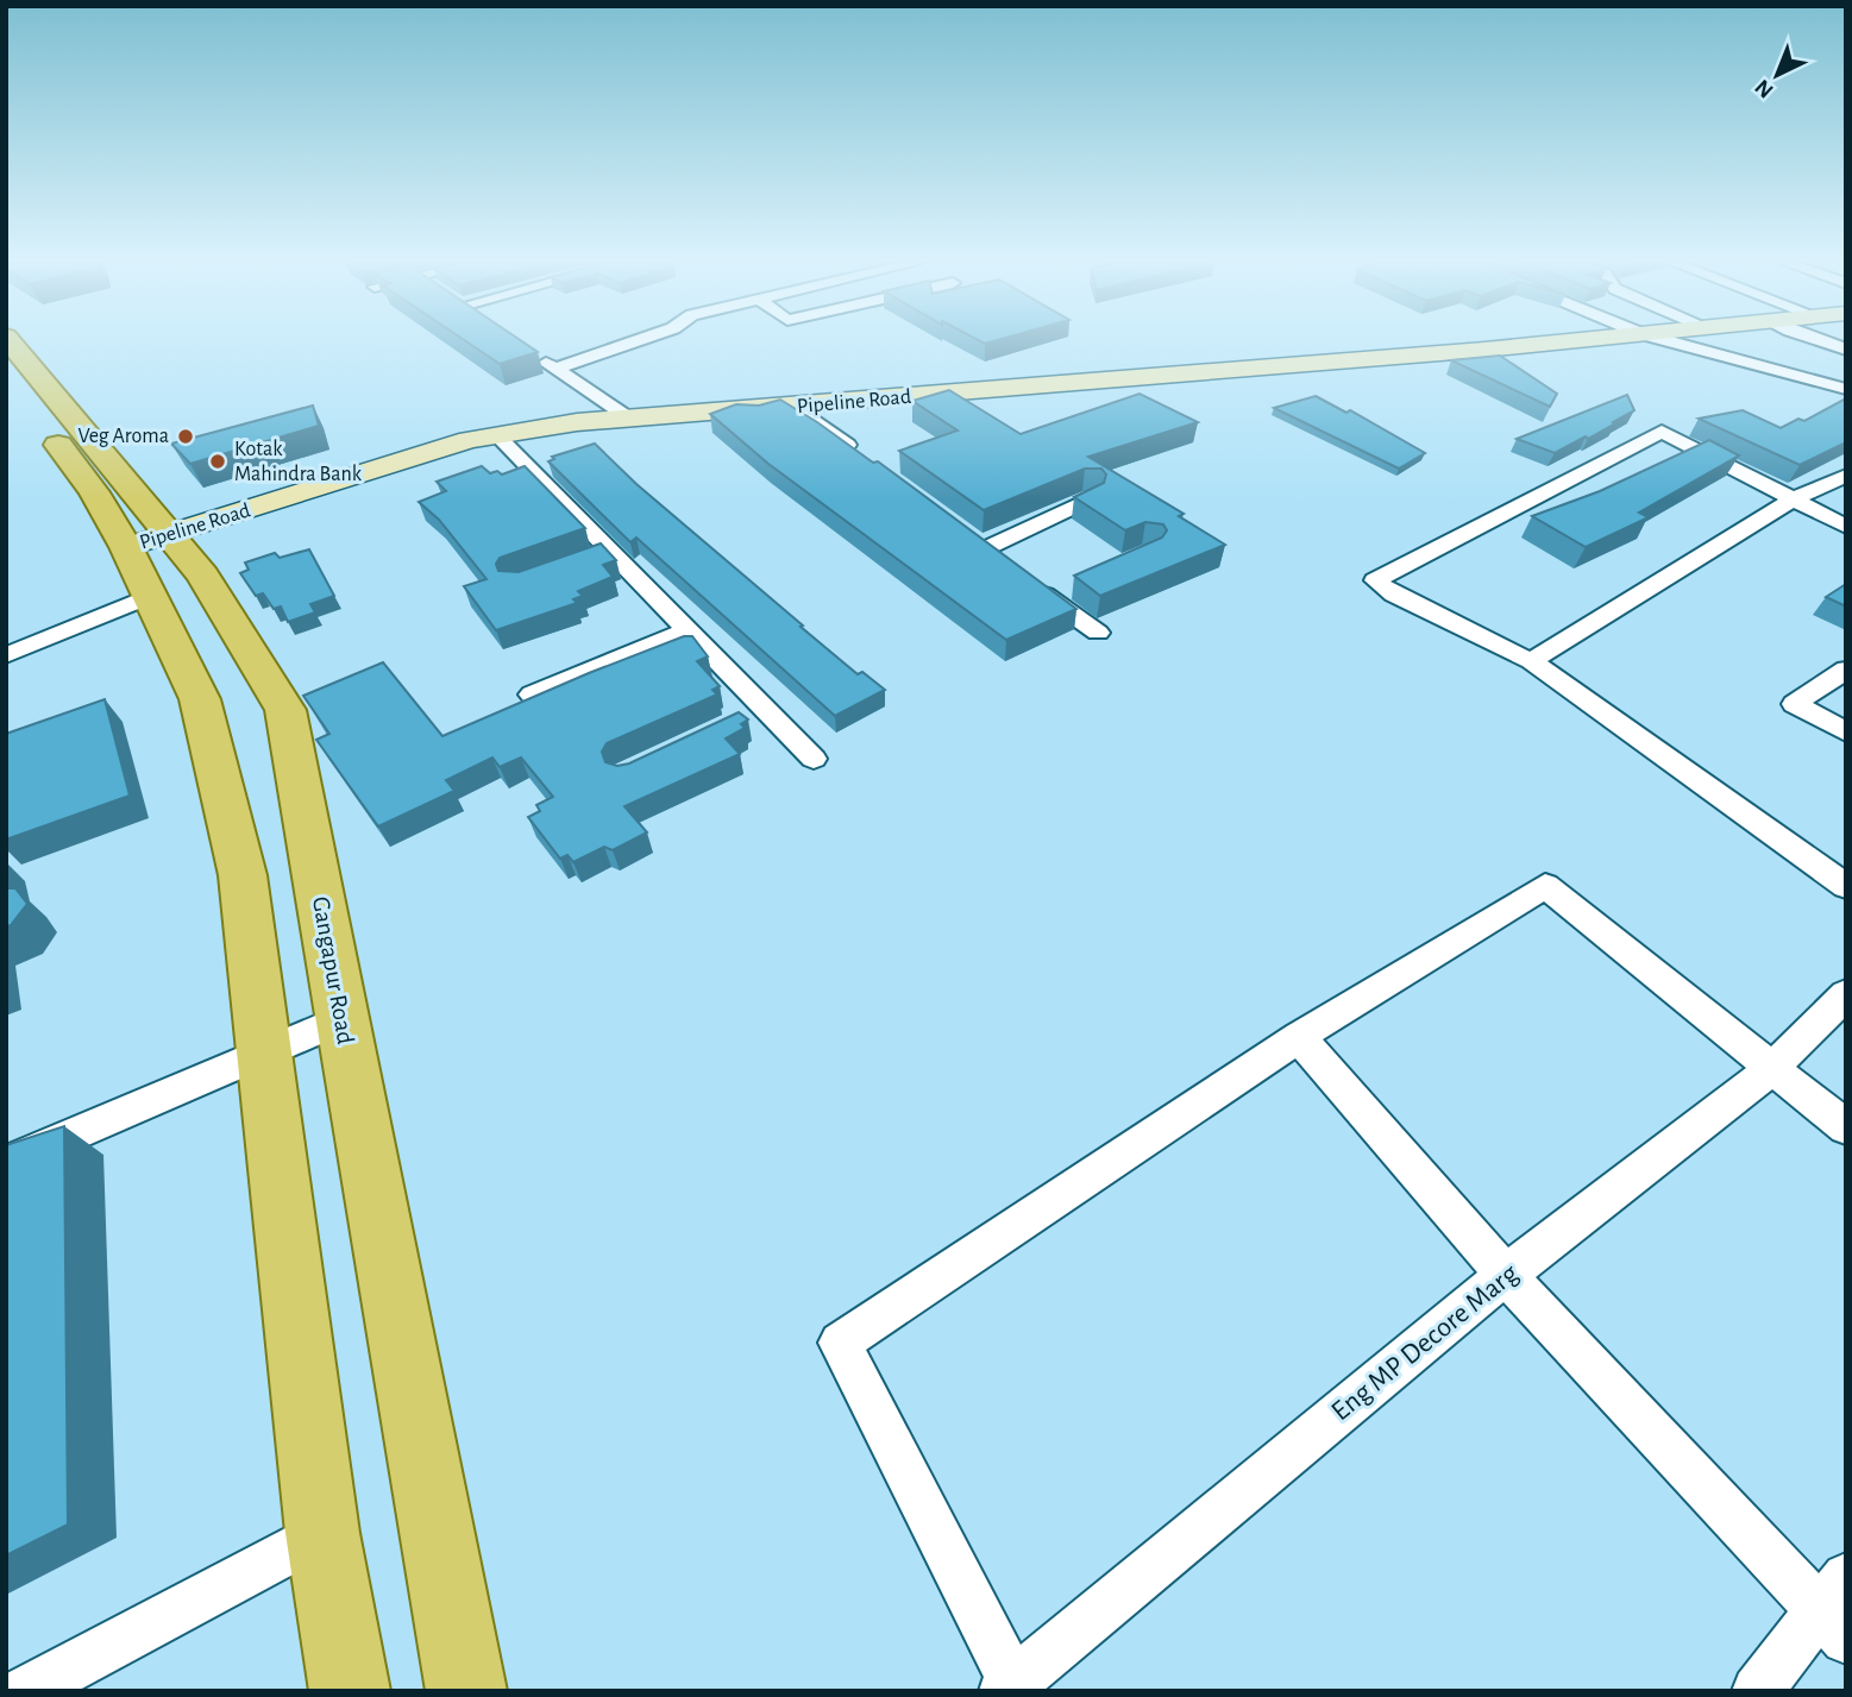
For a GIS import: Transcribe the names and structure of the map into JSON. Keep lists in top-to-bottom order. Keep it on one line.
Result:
{"streets":{"main road":["Gangapur Road"],"street":["Pipeline Road","Eng MP Decore Marg"]},"crossings":[["Pipeline Road","Gangapur Road"]],"places":["Veg Aroma","Kotak Mahindra Bank"],"north":"bottom left"}
